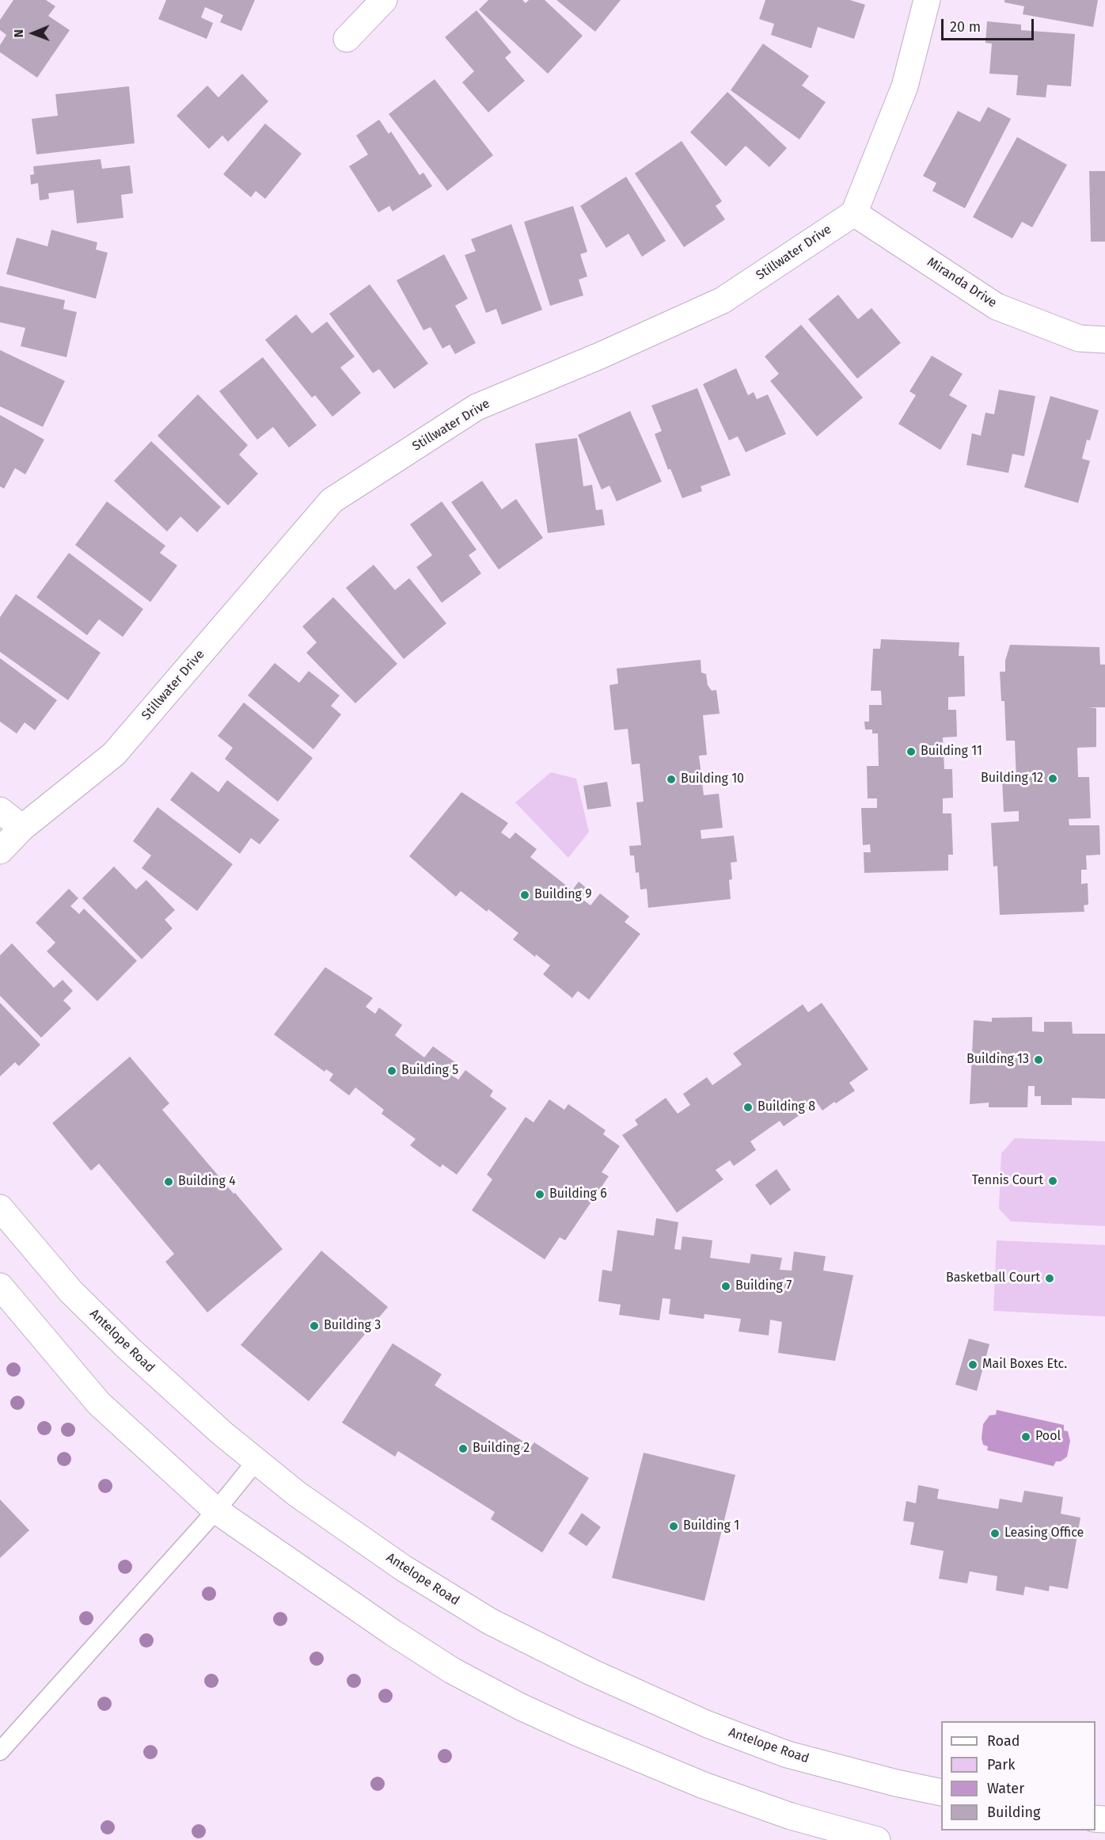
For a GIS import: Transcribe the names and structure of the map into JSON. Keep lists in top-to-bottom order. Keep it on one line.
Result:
{"streets":{"main road":["Stillwater Drive","Miranda Drive","Antelope Road"]},"crossings":[["Stillwater Drive","Miranda Drive"]],"places":["Building 11","Building 12","Building 10","Building 9","Building 13","Building 5","Building 8","Tennis Court","Building 4","Building 6","Basketball Court","Building 7","Building 3","Mail Boxes Etc.","Pool","Building 2","Building 1","Leasing Office"],"legend":["Road","Park","Water","Building"],"scale_bar":"20 m","north":"left"}
